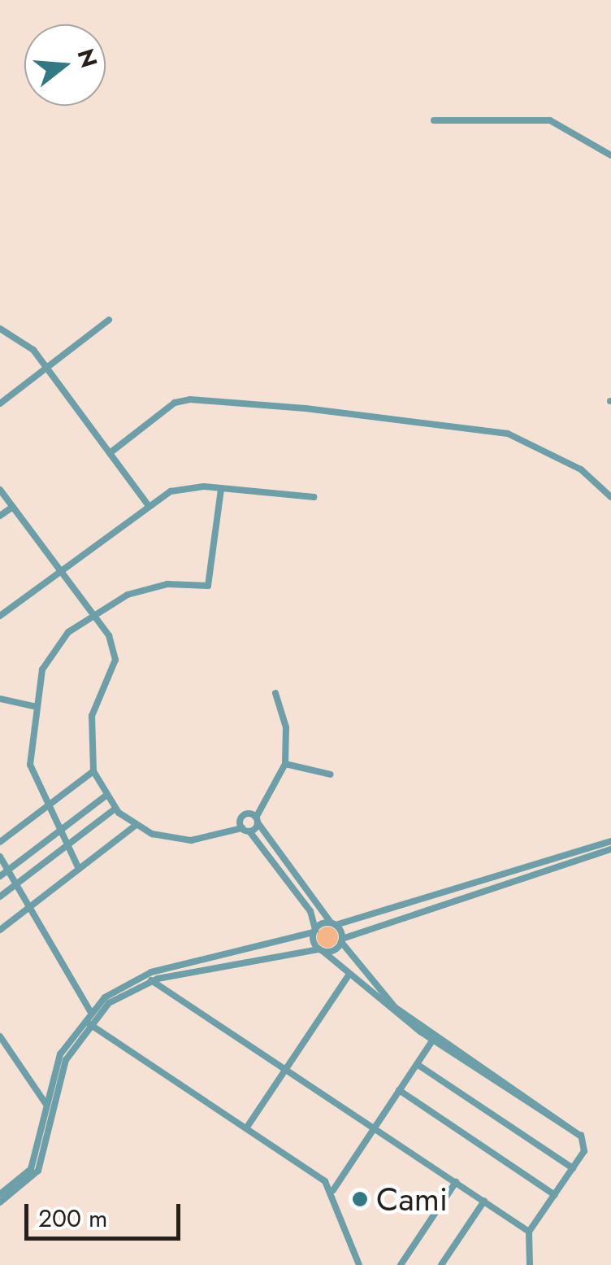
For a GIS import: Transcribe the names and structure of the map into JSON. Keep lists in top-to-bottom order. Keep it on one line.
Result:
{"places":["Cami"],"scale_bar":"200 m","north":"right"}
